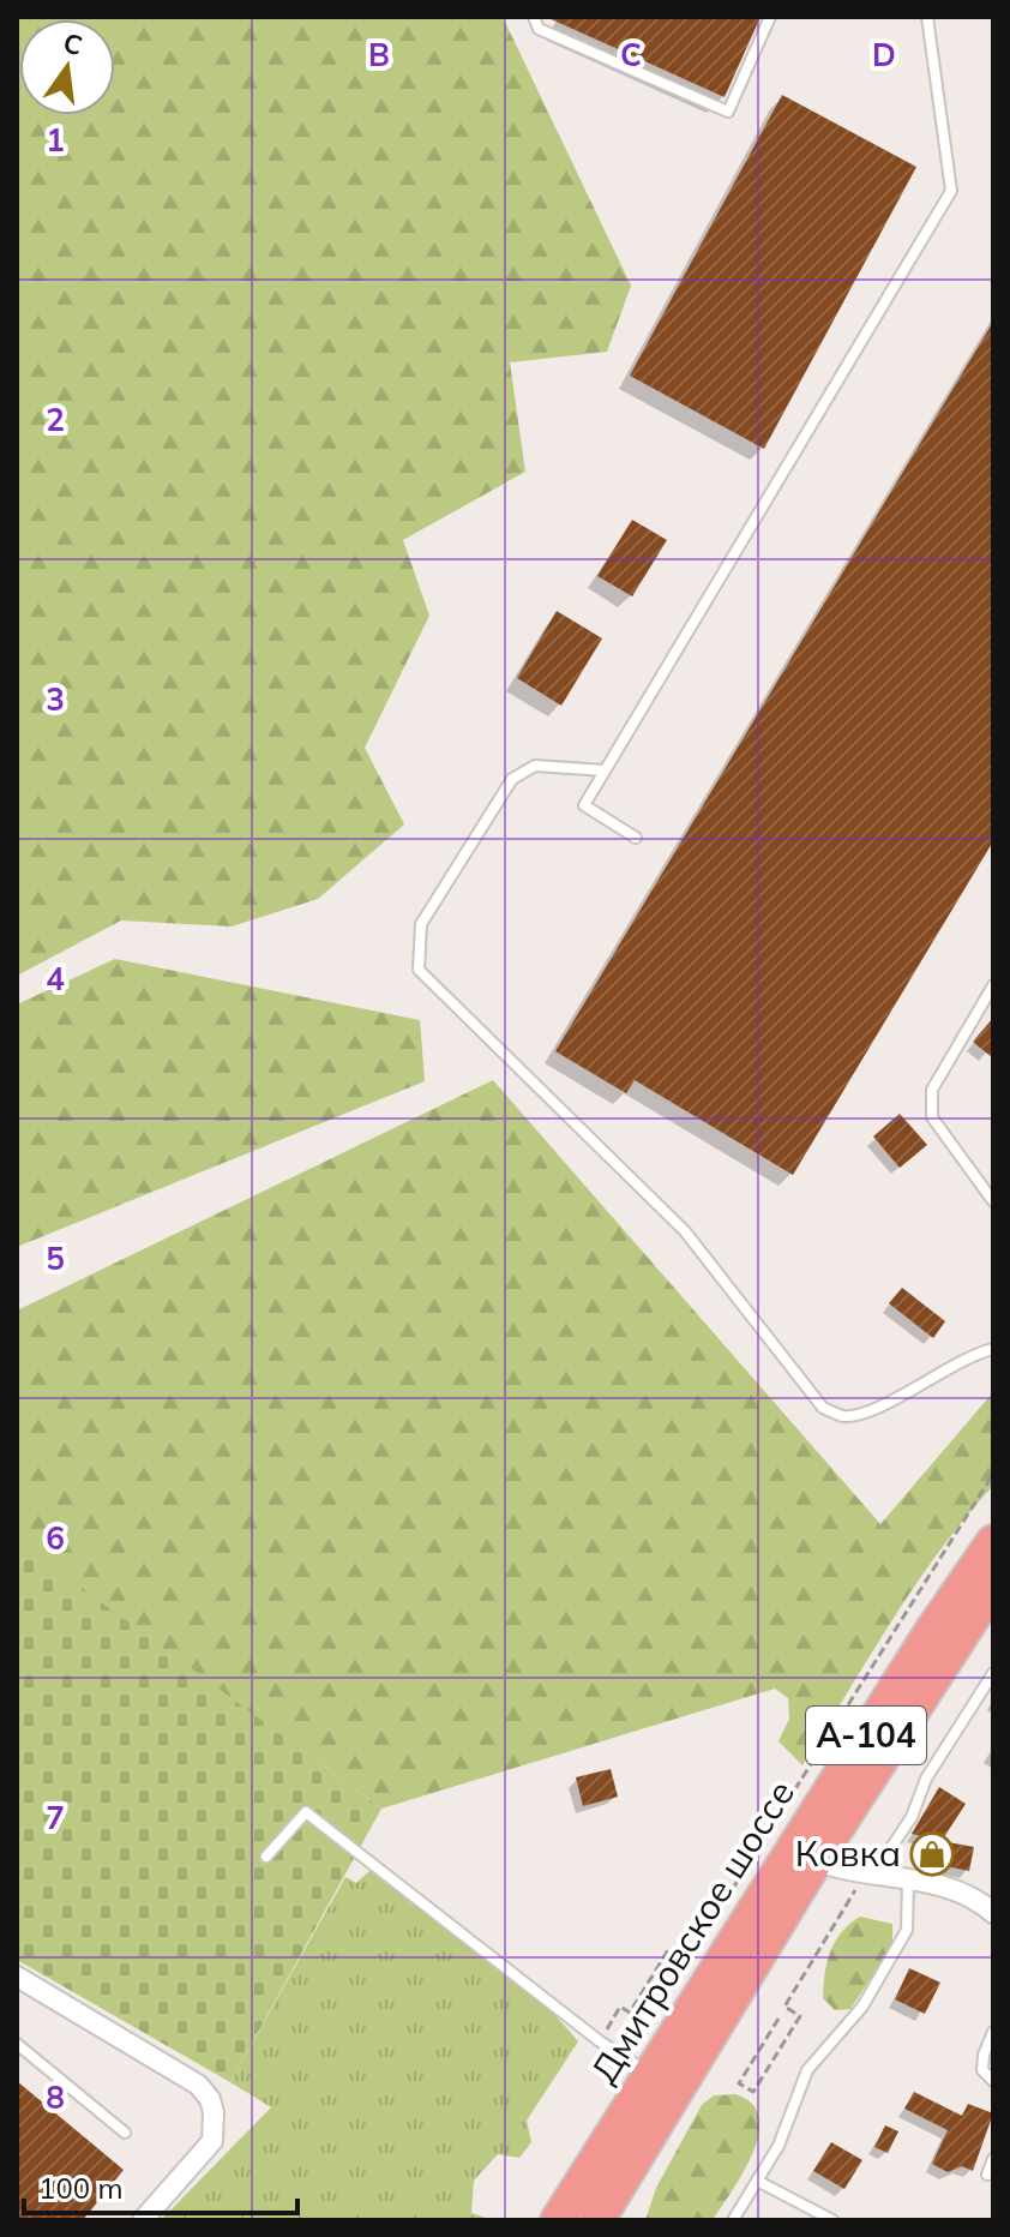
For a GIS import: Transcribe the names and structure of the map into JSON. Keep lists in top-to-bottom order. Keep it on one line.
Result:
{"streets":{"highway":["А-104","Дмитровское шоссе"]},"places":{"shop":["Ковка"]},"scale_bar":"100 m","north":"top","grid":{"columns":["B","C","D"],"rows":["1","2","3","4","5","6","7","8"]}}
